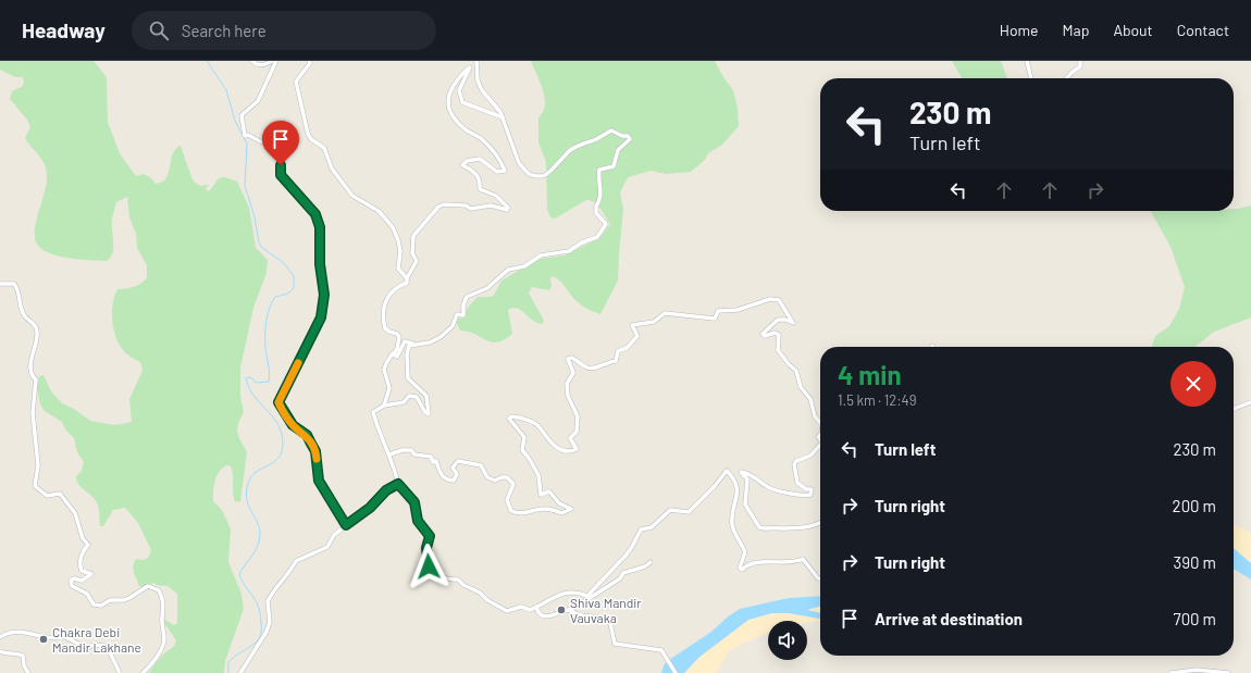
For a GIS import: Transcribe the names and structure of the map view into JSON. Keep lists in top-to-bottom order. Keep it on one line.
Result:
{"places":["Shiva Mandir Vauvaka","Chakra Debi Mandir Lakhane"],"page":{"header":"Headway","search":"Search here","nav":["Home","Map","About","Contact"],"turn":["230 m","Turn left"],"heading":["4 min","1.5 km · 12:49"],"list":[{"name":"Turn left","value":"230 m"},{"name":"Turn right","value":"200 m"},{"name":"Turn right","value":"390 m"},{"name":"Arrive at destination","value":"700 m"}]}}
